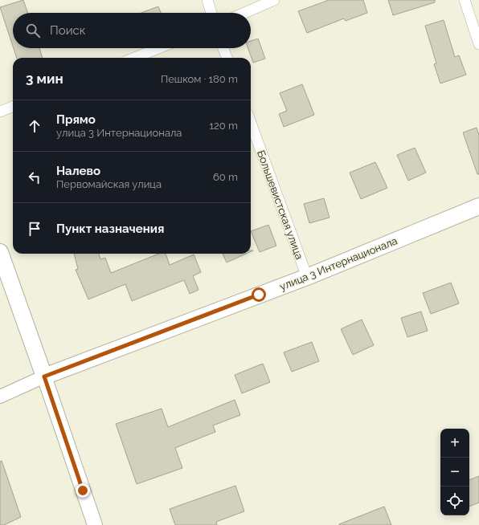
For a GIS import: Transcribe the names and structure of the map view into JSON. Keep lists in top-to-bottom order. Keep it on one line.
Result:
{"streets":{"main road":["улица 3 Интернационала"],"street":["Большевистская улица"]},"crossings":[["Большевистская улица","улица 3 Интернационала"]],"page":{"search":"Поиск","heading":["3 мин","Пешком · 180 m"],"list":[["Прямо","улица 3 Интернационала","120 m"],["Налево","Первомайская улица","60 m"],"Пункт назначения"],"map_buttons":["+","−"]}}
